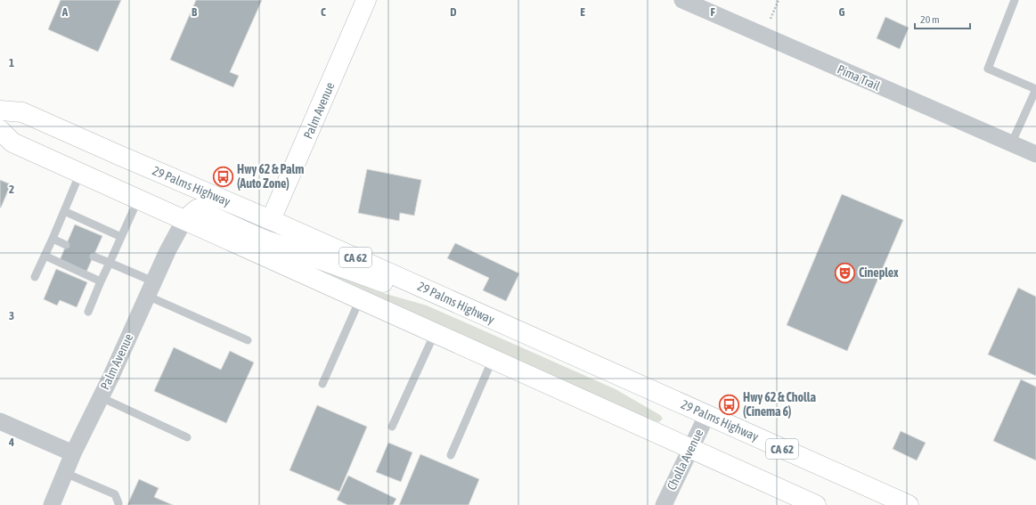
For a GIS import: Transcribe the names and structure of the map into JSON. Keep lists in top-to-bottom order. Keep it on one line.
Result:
{"streets":{"main road":["Palm Avenue","29 Palms Highway","CA 62"],"street":["Pima Trail","Cholla Avenue"]},"crossings":[["Palm Avenue","29 Palms Highway"],["29 Palms Highway","Cholla Avenue"]],"places":{"bus stop":["Hwy 62 & Palm (Auto Zone)","Hwy 62 & Cholla (Cinema 6)"],"theatre":["Cineplex"]},"scale_bar":"20 m","grid":{"columns":["A","B","C","D","E","F","G"],"rows":["1","2","3","4"]}}
